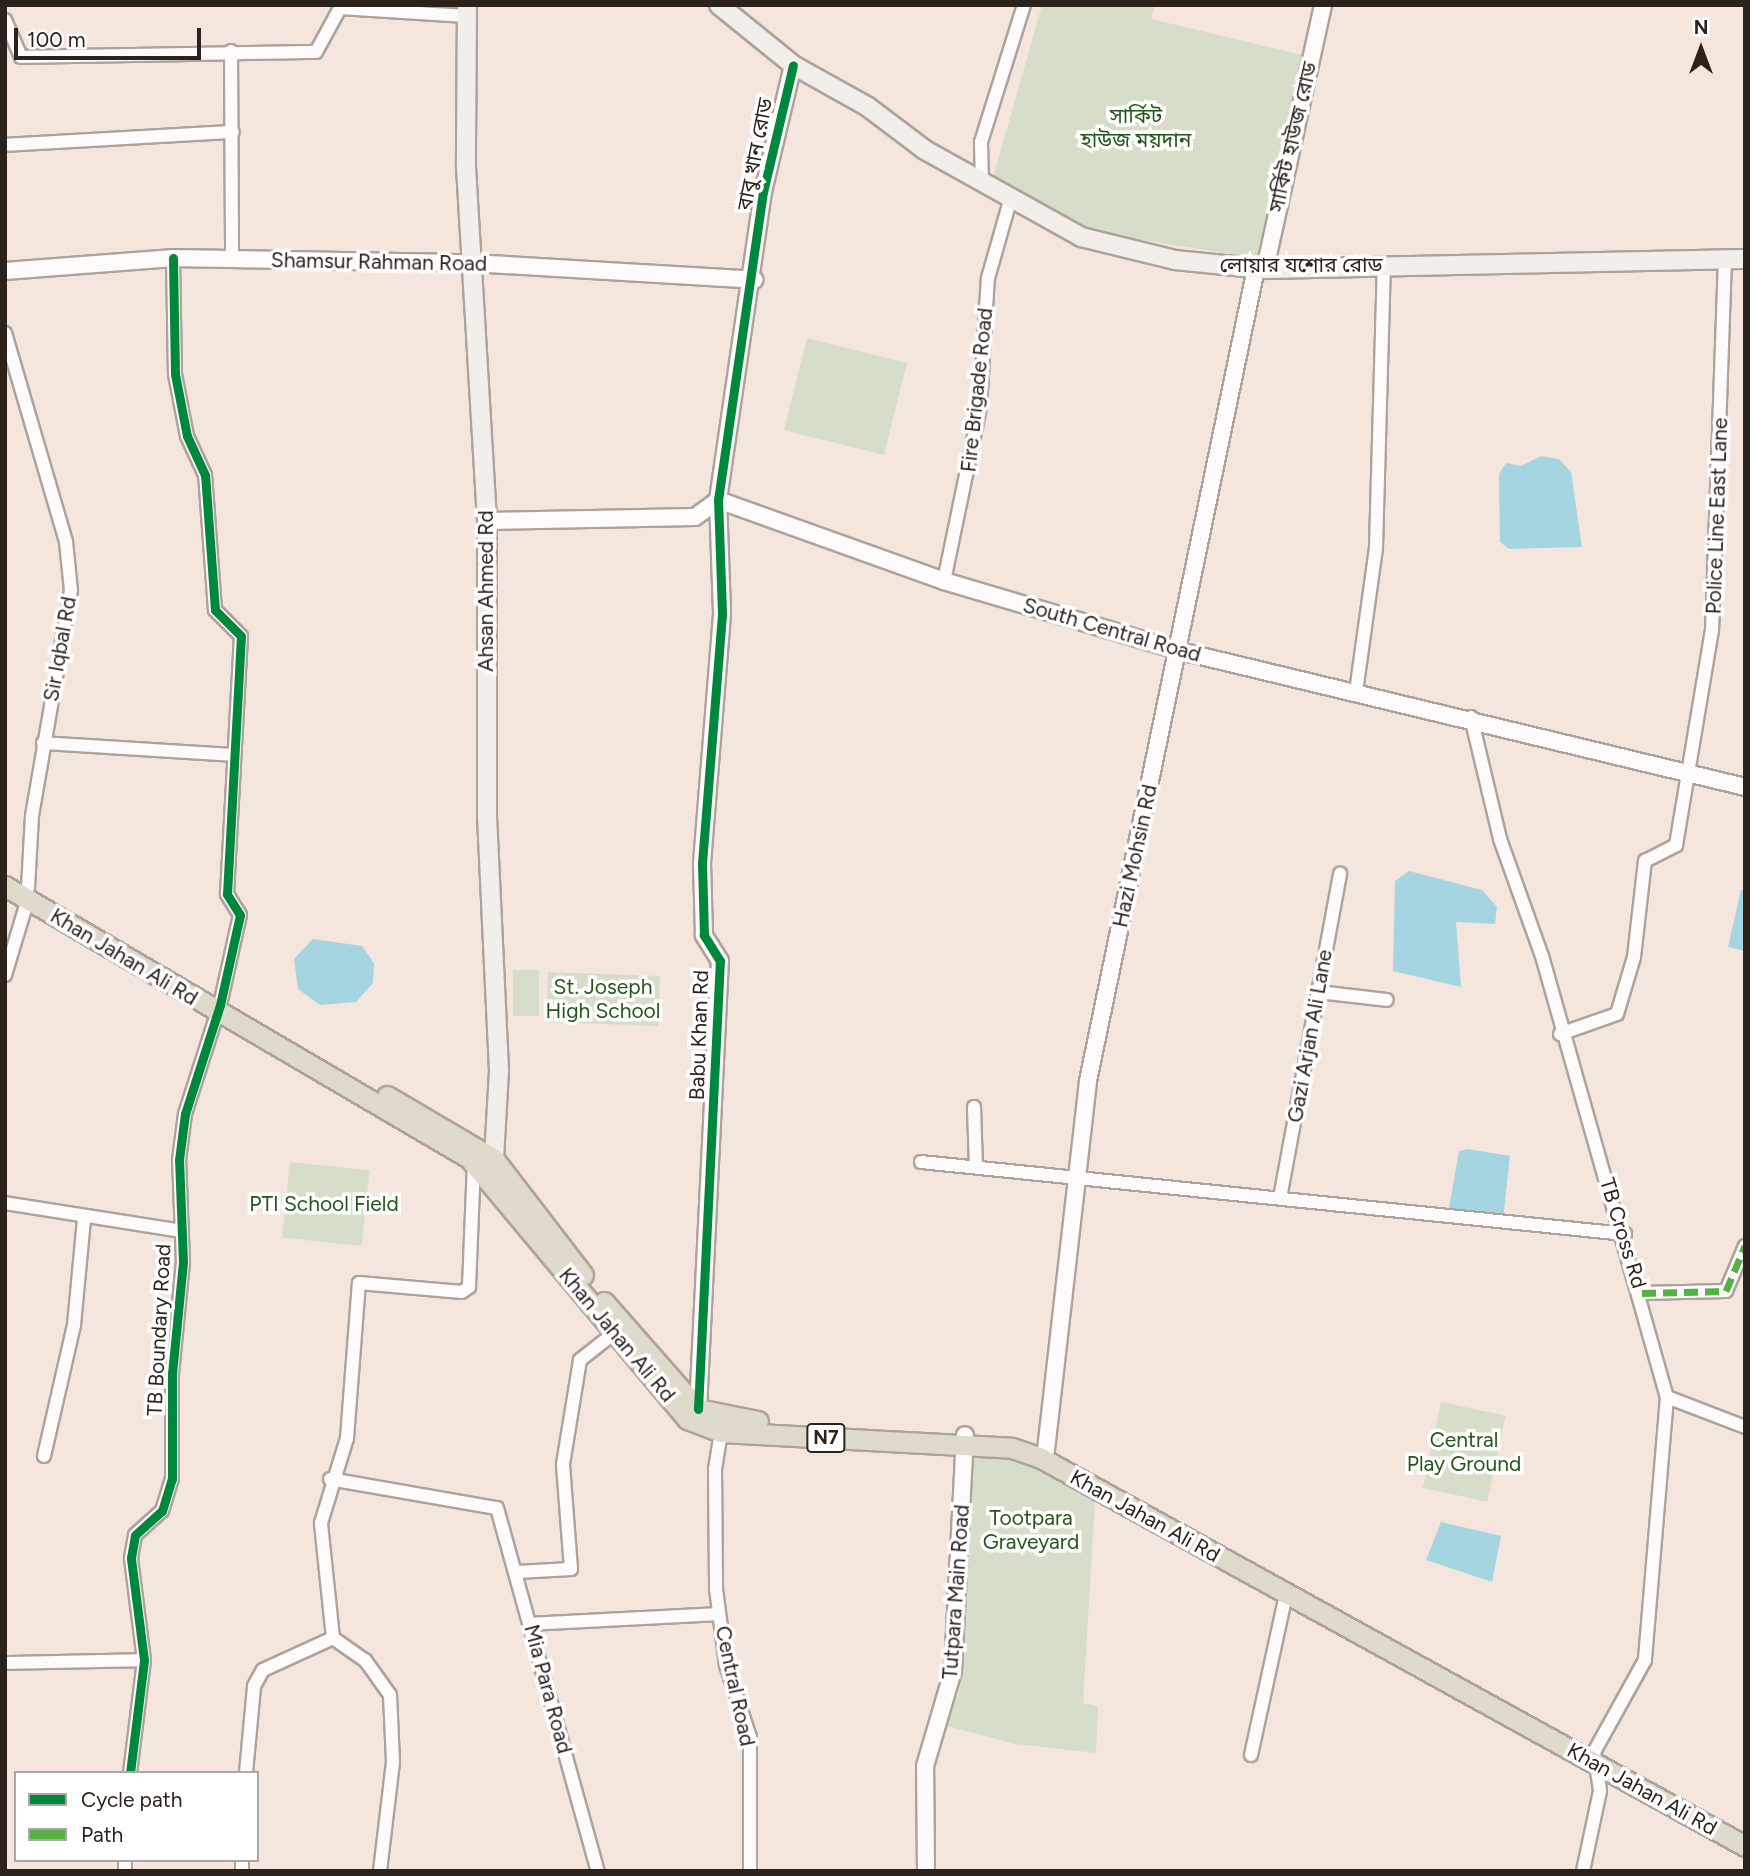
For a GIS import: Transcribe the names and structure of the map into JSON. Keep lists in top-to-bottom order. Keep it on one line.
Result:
{"streets":{"highway":["Khan Jahan Ali Rd","N7"],"main road":["লোয়ার যশোর রোড","Ahsan Ahmed Rd"],"street":["সার্কিট হাউজ রোড","বাবু খান রোড","Shamsur Rahman Road","Fire Brigade Road","Police Line East Lane","South Central Road","Sir Iqbal Rd","Hazi Mohsin Rd","Babu Khan Rd","Gazi Arjan Ali Lane","TB Cross Rd","TB Boundary Road","Tutpara Main Road","Central Road","Mia Para Road"]},"crossings":[["সার্কিট হাউজ রোড","লোয়ার যশোর রোড"],["সার্কিট হাউজ রোড","Hazi Mohsin Rd"],["বাবু খান রোড","Shamsur Rahman Road"],["বাবু খান রোড","লোয়ার যশোর রোড"],["বাবু খান রোড","South Central Road"],["বাবু খান রোড","Babu Khan Rd"],["Shamsur Rahman Road","Ahsan Ahmed Rd"],["Shamsur Rahman Road","TB Boundary Road"],["লোয়ার যশোর রোড","Fire Brigade Road"],["লোয়ার যশোর রোড","Police Line East Lane"],["লোয়ার যশোর রোড","Hazi Mohsin Rd"],["Fire Brigade Road","South Central Road"],["Police Line East Lane","South Central Road"],["Police Line East Lane","TB Cross Rd"],["Ahsan Ahmed Rd","Khan Jahan Ali Rd"],["South Central Road","Hazi Mohsin Rd"],["South Central Road","Babu Khan Rd"],["South Central Road","TB Cross Rd"],["Sir Iqbal Rd","Khan Jahan Ali Rd"],["Hazi Mohsin Rd","Khan Jahan Ali Rd"],["Khan Jahan Ali Rd","Babu Khan Rd"],["Khan Jahan Ali Rd","TB Cross Rd"],["Khan Jahan Ali Rd","TB Boundary Road"],["Khan Jahan Ali Rd","Tutpara Main Road"],["Khan Jahan Ali Rd","Central Road"]],"parks":["সার্কিট হাউজ ময়দান","St. Joseph High School","PTI School Field","Central Play Ground","Tootpara Graveyard"],"legend":["Cycle path","Path"],"scale_bar":"100 m","north":"top"}
